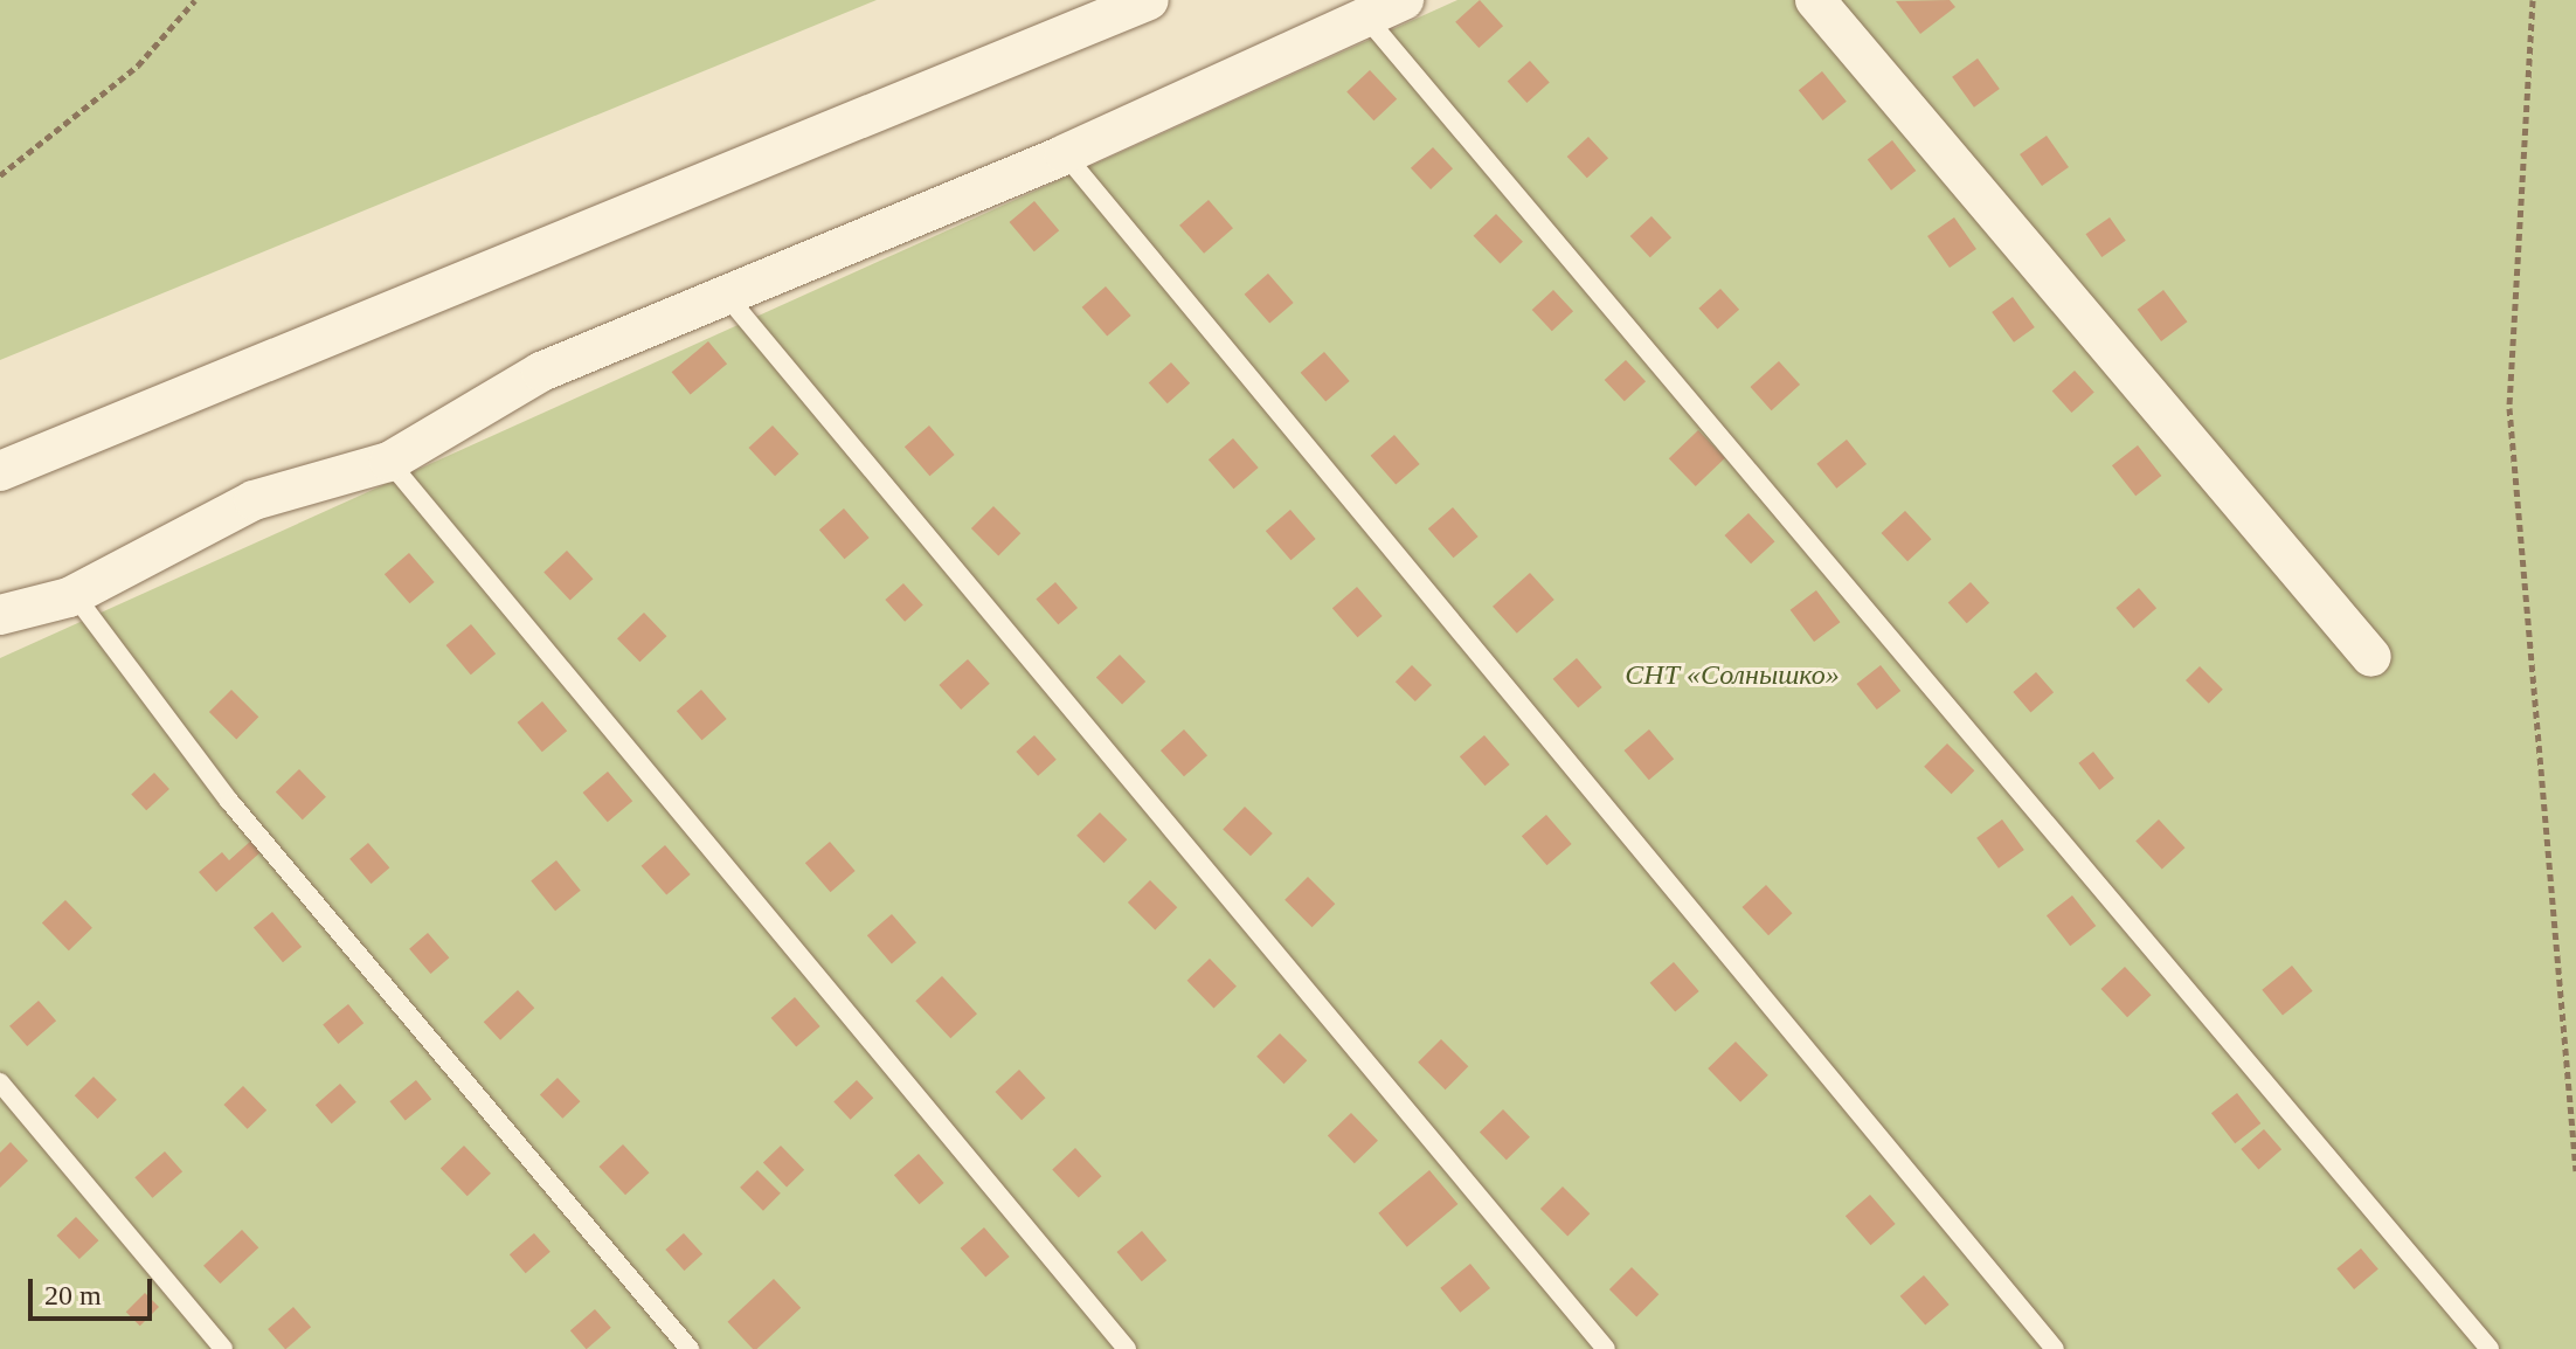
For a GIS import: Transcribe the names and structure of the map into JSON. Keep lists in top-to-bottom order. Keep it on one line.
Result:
{"parks":["СНТ «Солнышко»"],"scale_bar":"20 m"}
